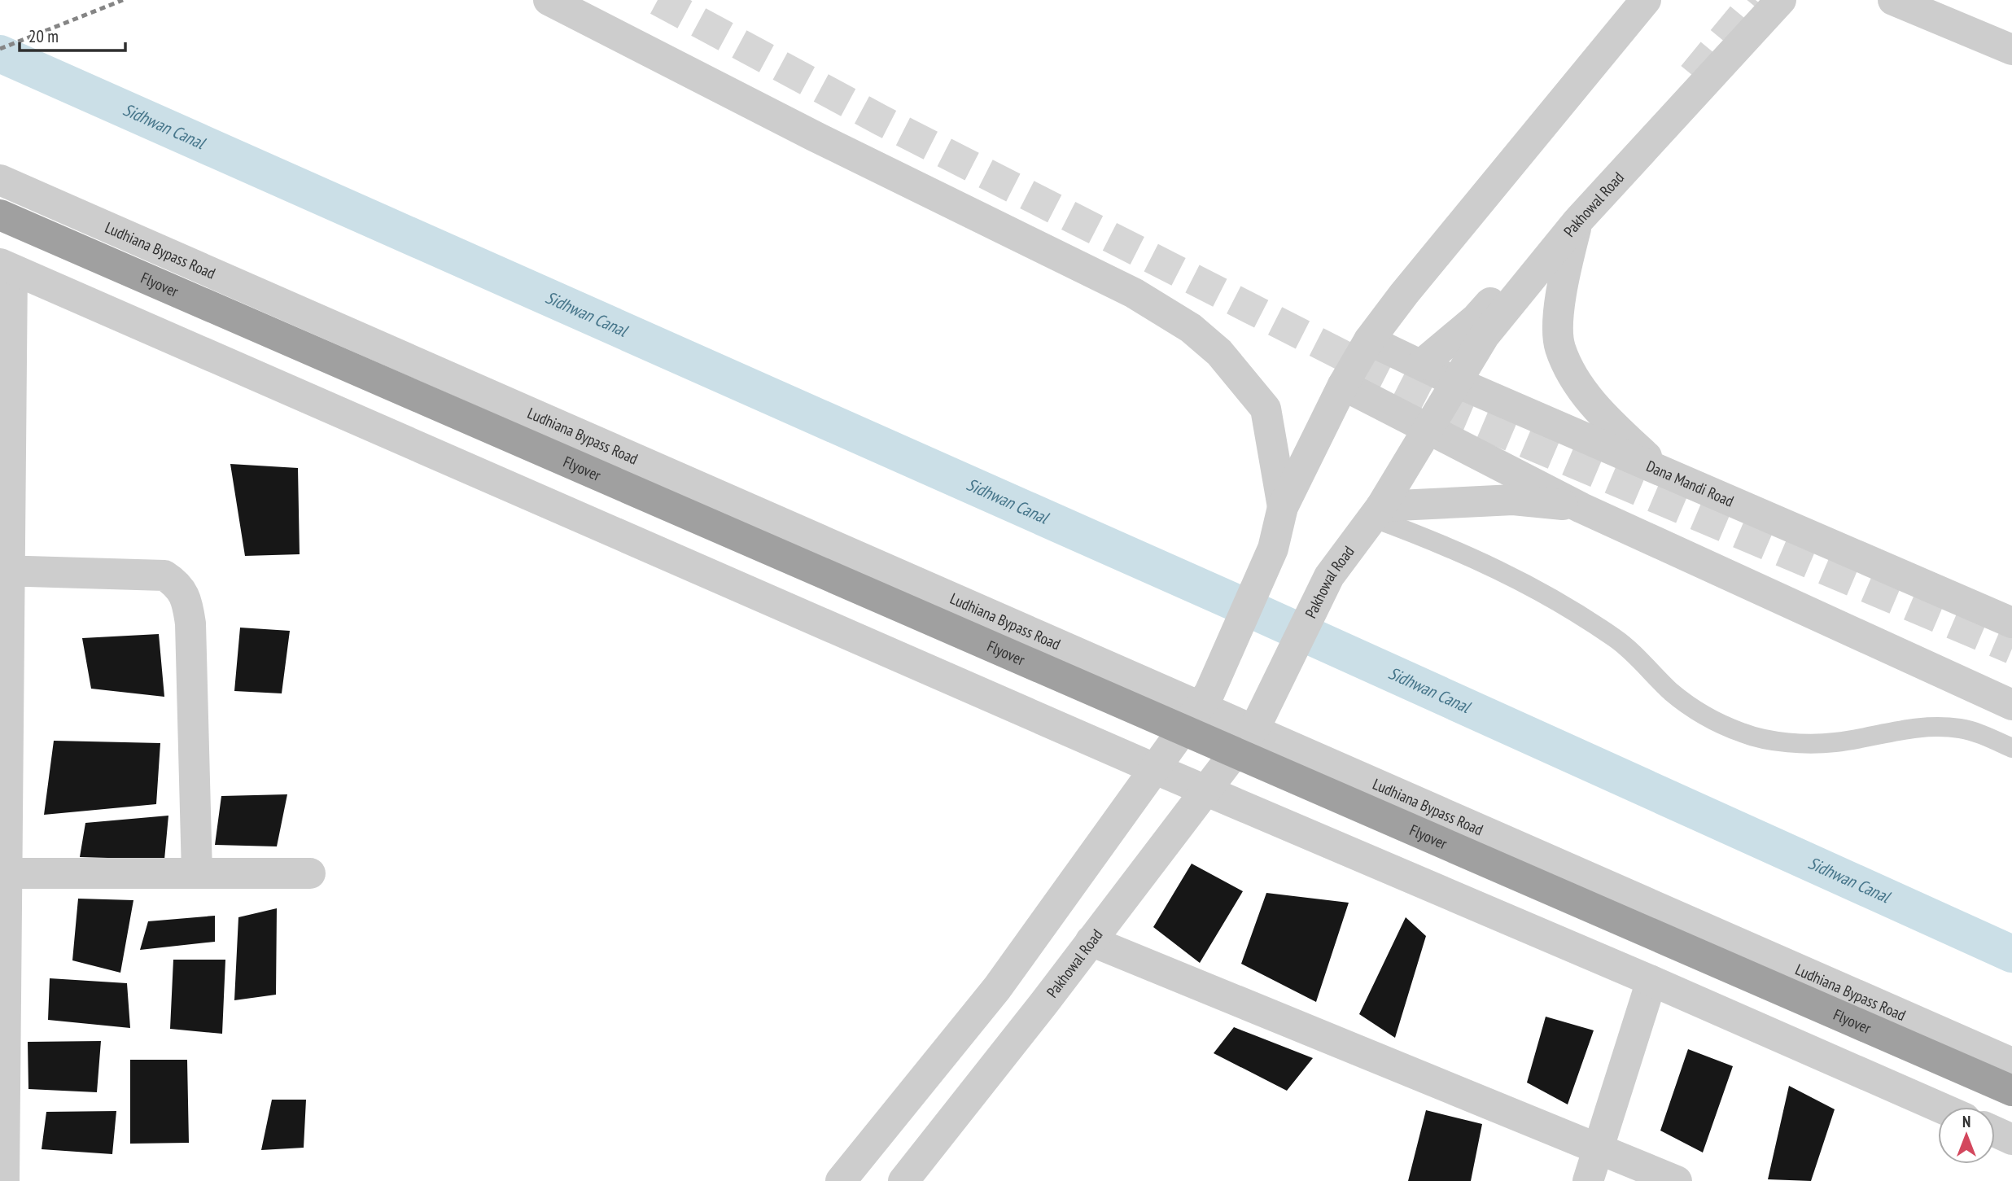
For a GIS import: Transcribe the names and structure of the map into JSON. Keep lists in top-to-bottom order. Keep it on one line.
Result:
{"streets":{"highway":["Flyover"],"street":["Pakhowal Road","Ludhiana Bypass Road","Dana Mandi Road"]},"crossings":[["Pakhowal Road","Ludhiana Bypass Road"],["Pakhowal Road","Dana Mandi Road"]],"water":["Sidhwan Canal"],"scale_bar":"20 m","north":"top"}
